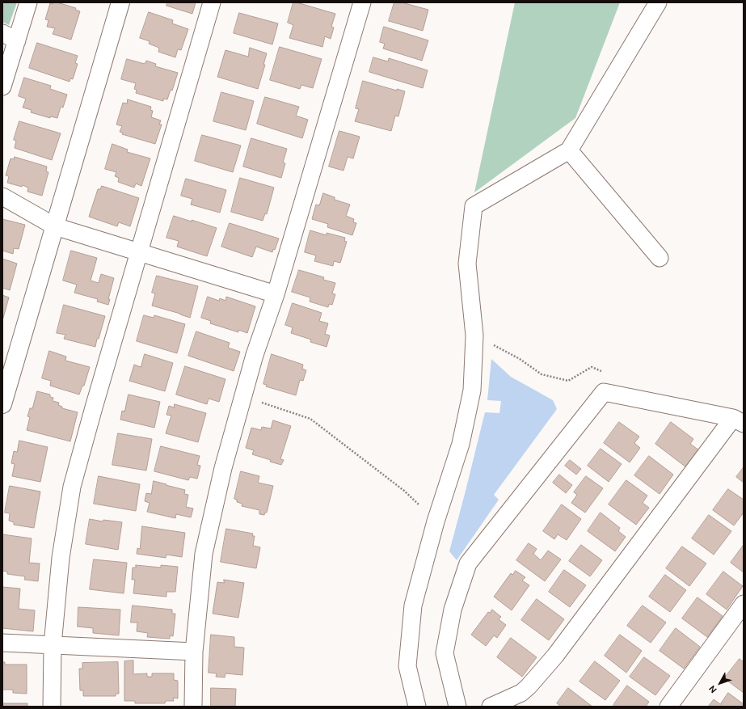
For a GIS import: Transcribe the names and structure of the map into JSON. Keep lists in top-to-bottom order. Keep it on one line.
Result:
{"north":"bottom left"}
